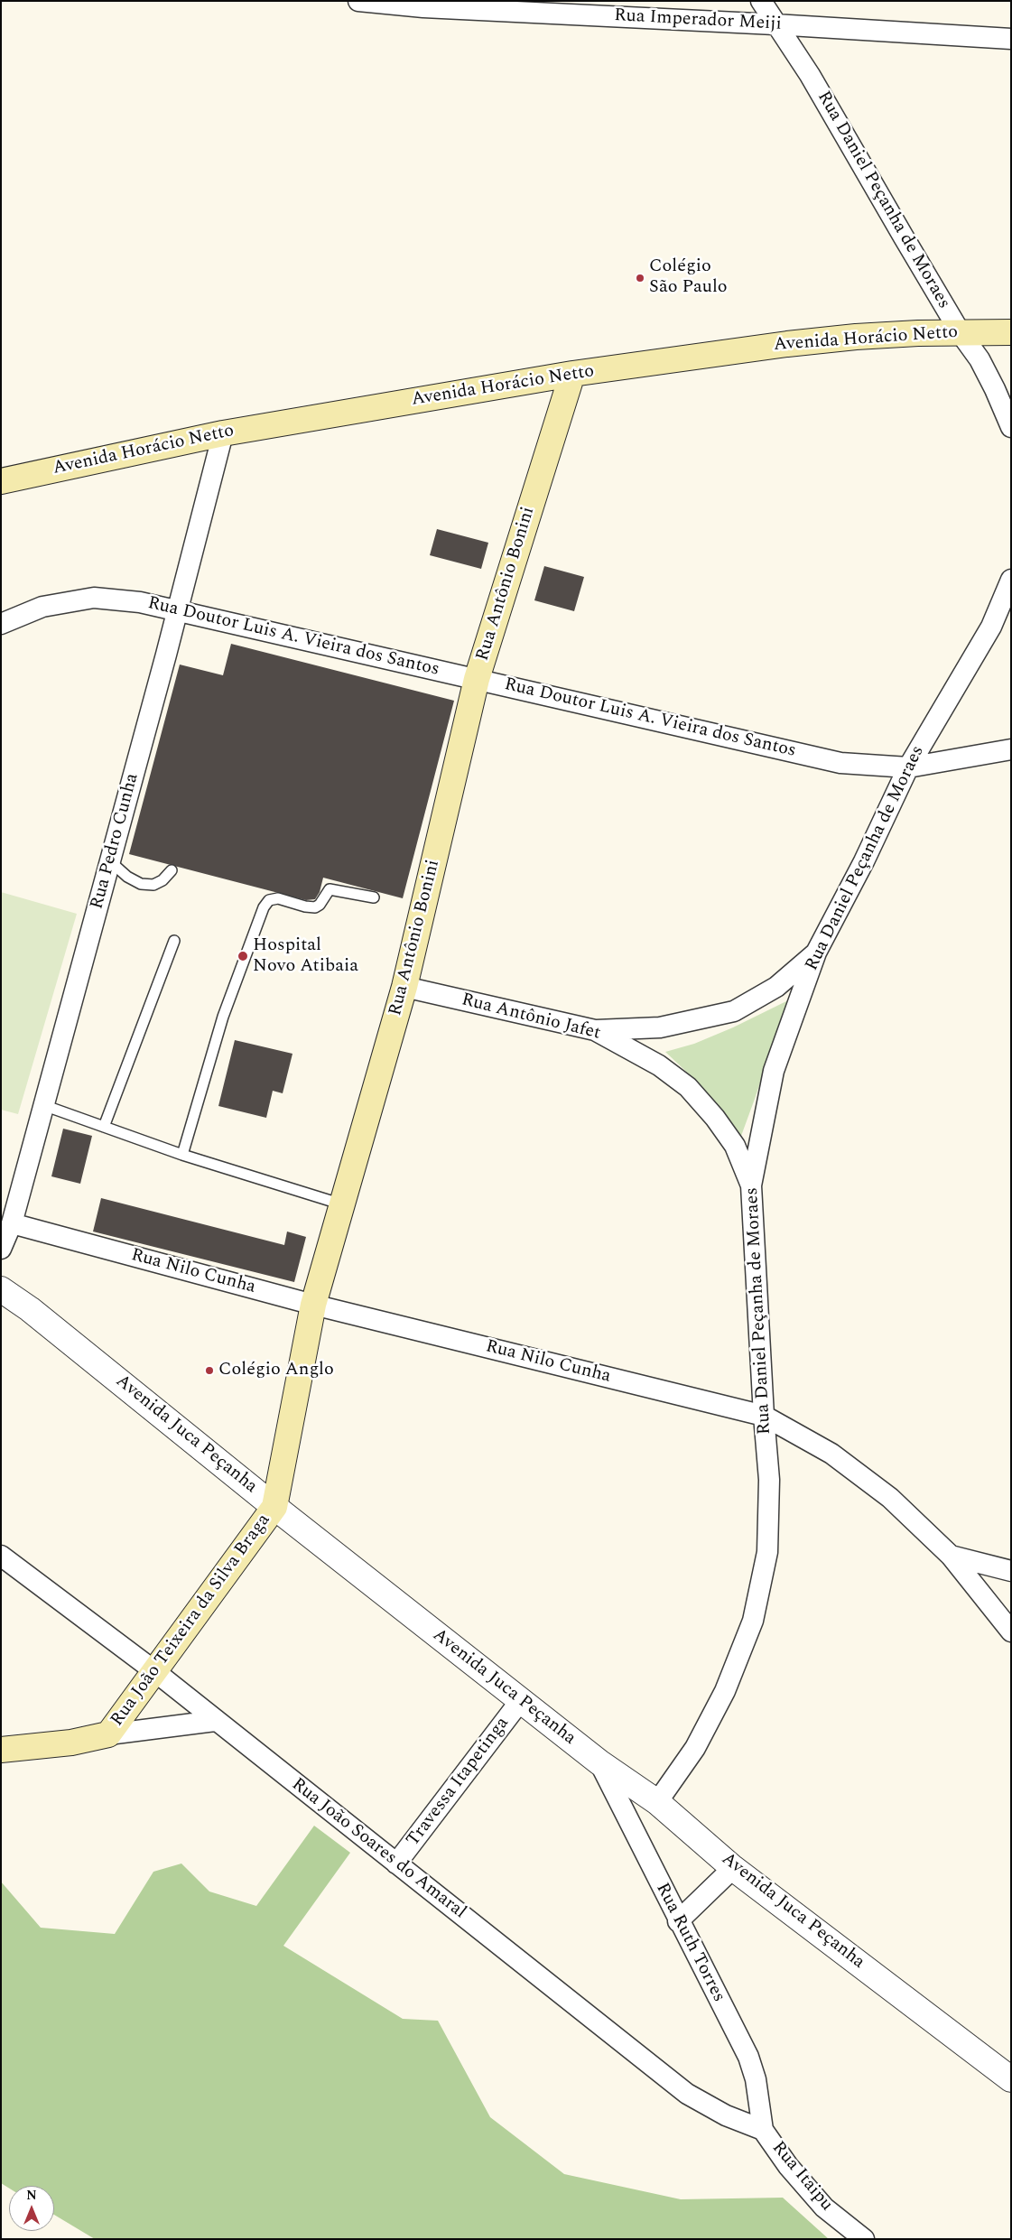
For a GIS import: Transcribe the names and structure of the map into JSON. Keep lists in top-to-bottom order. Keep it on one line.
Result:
{"streets":{"main road":["Avenida Horácio Netto","Rua Antônio Bonini","Rua João Teixeira da Silva Braga"],"street":["Rua Imperador Meiji","Rua Daniel Peçanha de Moraes","Rua Doutor Luis A. Vieira dos Santos","Rua Pedro Cunha","Rua Antônio Jafet","Rua Nilo Cunha","Avenida Juca Peçanha","Travessa Itapetinga","Rua João Soares do Amaral","Rua Ruth Torres","Rua Itaipu"]},"crossings":[["Rua Imperador Meiji","Rua Daniel Peçanha de Moraes"],["Rua Daniel Peçanha de Moraes","Avenida Horácio Netto"],["Rua Daniel Peçanha de Moraes","Rua Doutor Luis A. Vieira dos Santos"],["Rua Daniel Peçanha de Moraes","Rua Antônio Jafet"],["Rua Daniel Peçanha de Moraes","Rua Nilo Cunha"],["Rua Daniel Peçanha de Moraes","Avenida Juca Peçanha"],["Avenida Horácio Netto","Rua Antônio Bonini"],["Avenida Horácio Netto","Rua Pedro Cunha"],["Rua Antônio Bonini","Rua Doutor Luis A. Vieira dos Santos"],["Rua Antônio Bonini","Rua Antônio Jafet"],["Rua Antônio Bonini","Rua Nilo Cunha"],["Rua Antônio Bonini","Avenida Juca Peçanha"],["Rua Antônio Bonini","Rua João Teixeira da Silva Braga"],["Rua Doutor Luis A. Vieira dos Santos","Rua Pedro Cunha"],["Rua Pedro Cunha","Rua Nilo Cunha"],["Avenida Juca Peçanha","Rua João Teixeira da Silva Braga"],["Avenida Juca Peçanha","Travessa Itapetinga"],["Avenida Juca Peçanha","Rua Ruth Torres"],["Rua João Teixeira da Silva Braga","Rua João Soares do Amaral"],["Travessa Itapetinga","Rua João Soares do Amaral"],["Rua João Soares do Amaral","Rua Ruth Torres"],["Rua João Soares do Amaral","Rua Itaipu"],["Rua Ruth Torres","Rua Itaipu"]],"places":["Colégio São Paulo","Hospital Novo Atibaia","Colégio Anglo"],"north":"top"}
